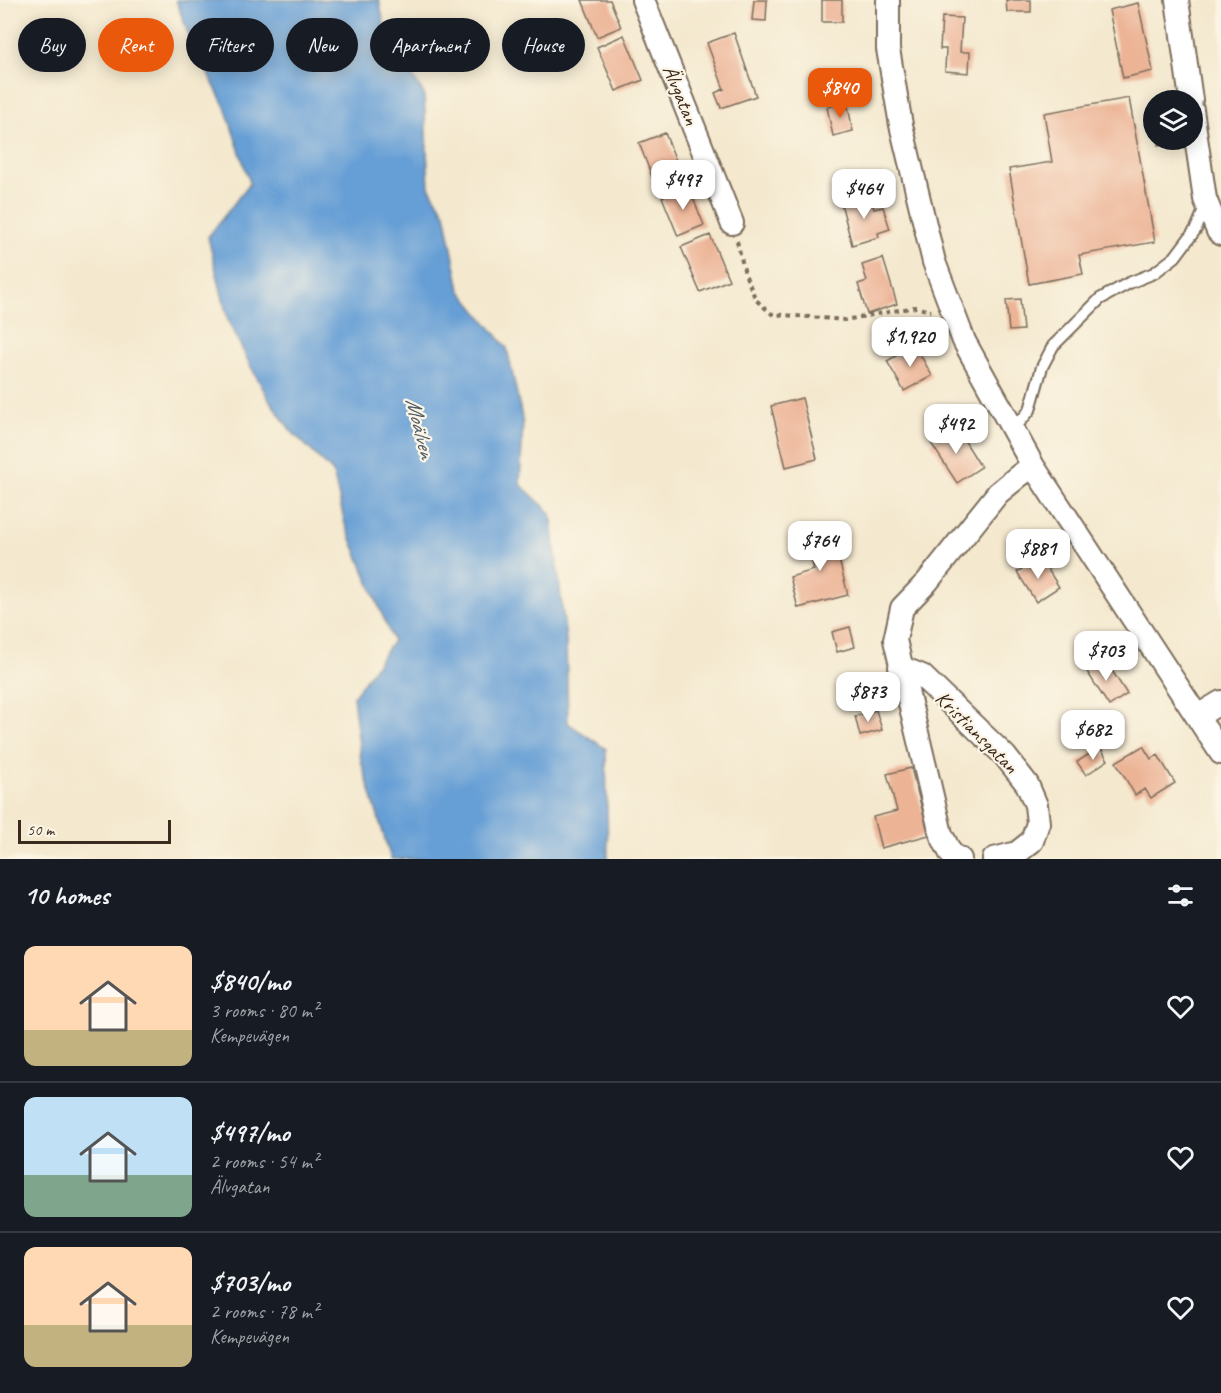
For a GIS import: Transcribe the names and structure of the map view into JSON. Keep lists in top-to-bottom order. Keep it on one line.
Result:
{"streets":{"street":["Älvgatan","Kristiansgatan"]},"water":["Moälven"],"scale_bar":"50 m","page":{"chip":["Buy","Rent","Filters","New","Apartment","House"],"price":["$840","$497","$464","$1,920","$492","$764","$881","$703","$873","$682"],"scale":"50 m","heading":"10 homes","list":[{"name":"$840/mo","note":"3 rooms · 80 m² · Kempevägen"},{"name":"$497/mo","note":"2 rooms · 54 m² · Älvgatan"},{"name":"$703/mo","note":"2 rooms · 78 m² · Kempevägen"}]}}
